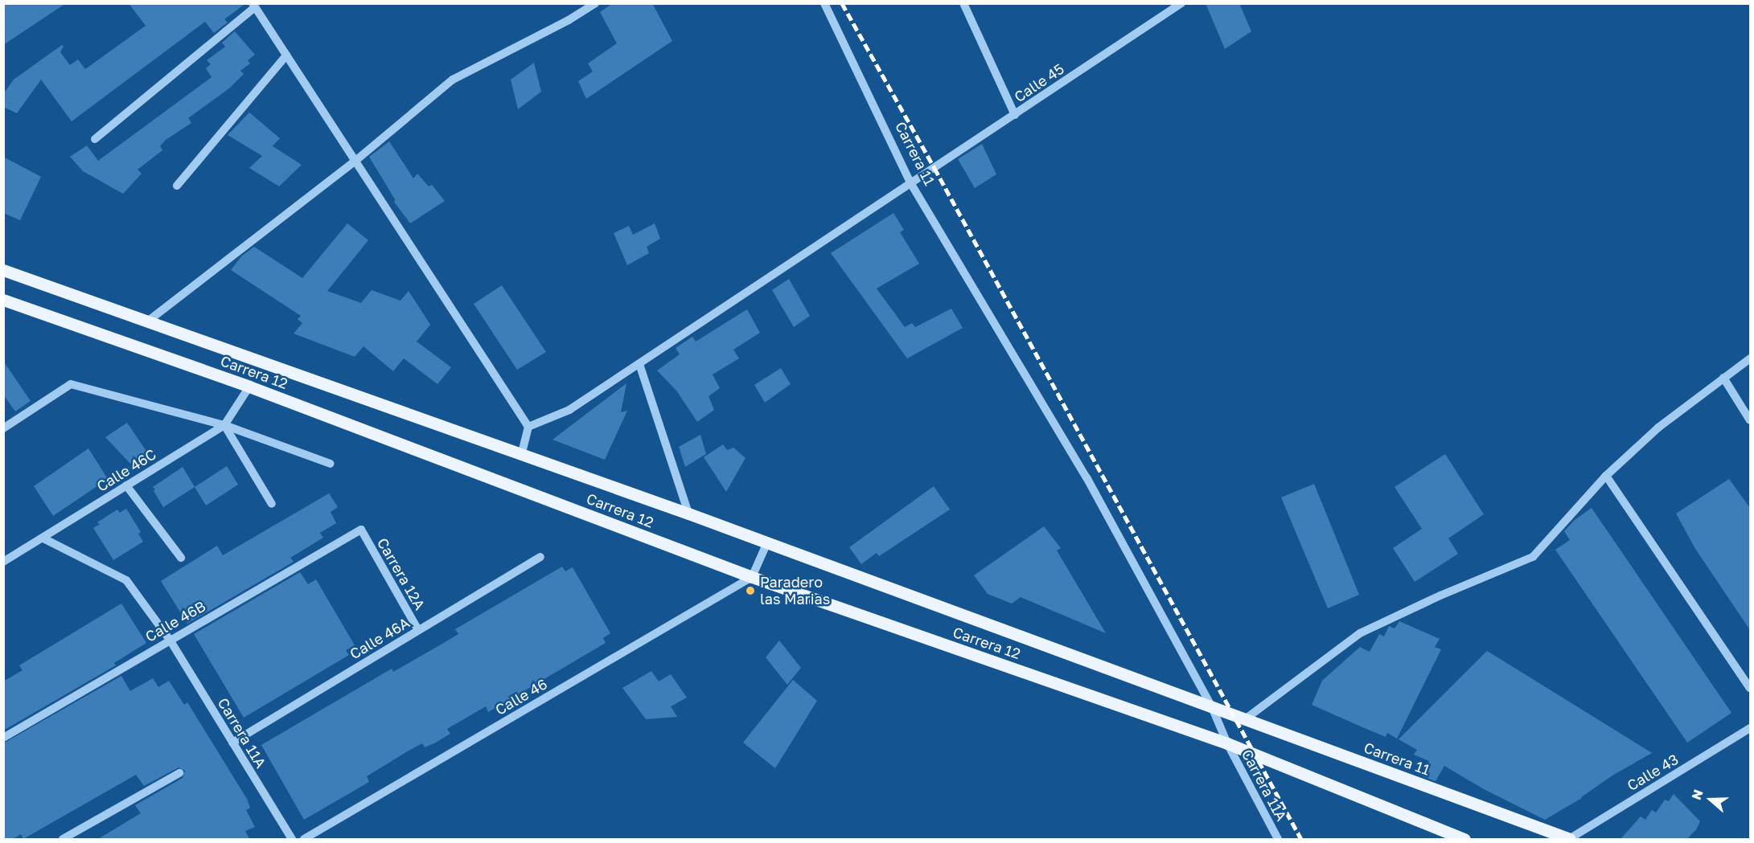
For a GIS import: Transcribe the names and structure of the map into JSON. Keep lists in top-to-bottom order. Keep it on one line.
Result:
{"streets":{"main road":["Carrera 11","Carrera 12"],"street":["Calle 45","Calle 46C","Carrera 12A","Calle 46B","Calle 46A","Calle 46","Carrera 11A","Calle 43"]},"crossings":[["Calle 45","Carrera 11"],["Carrera 11","Carrera 12"],["Carrera 11","Carrera 11A"],["Carrera 11","Calle 43"],["Carrera 12","Calle 46C"],["Carrera 12","Calle 46"],["Carrera 12","Carrera 11A"],["Calle 46C","Carrera 11A"],["Carrera 12A","Calle 46B"],["Carrera 12A","Calle 46A"],["Calle 46B","Carrera 11A"],["Calle 46A","Carrera 11A"]],"places":["Paradero las Marias"],"north":"left"}
